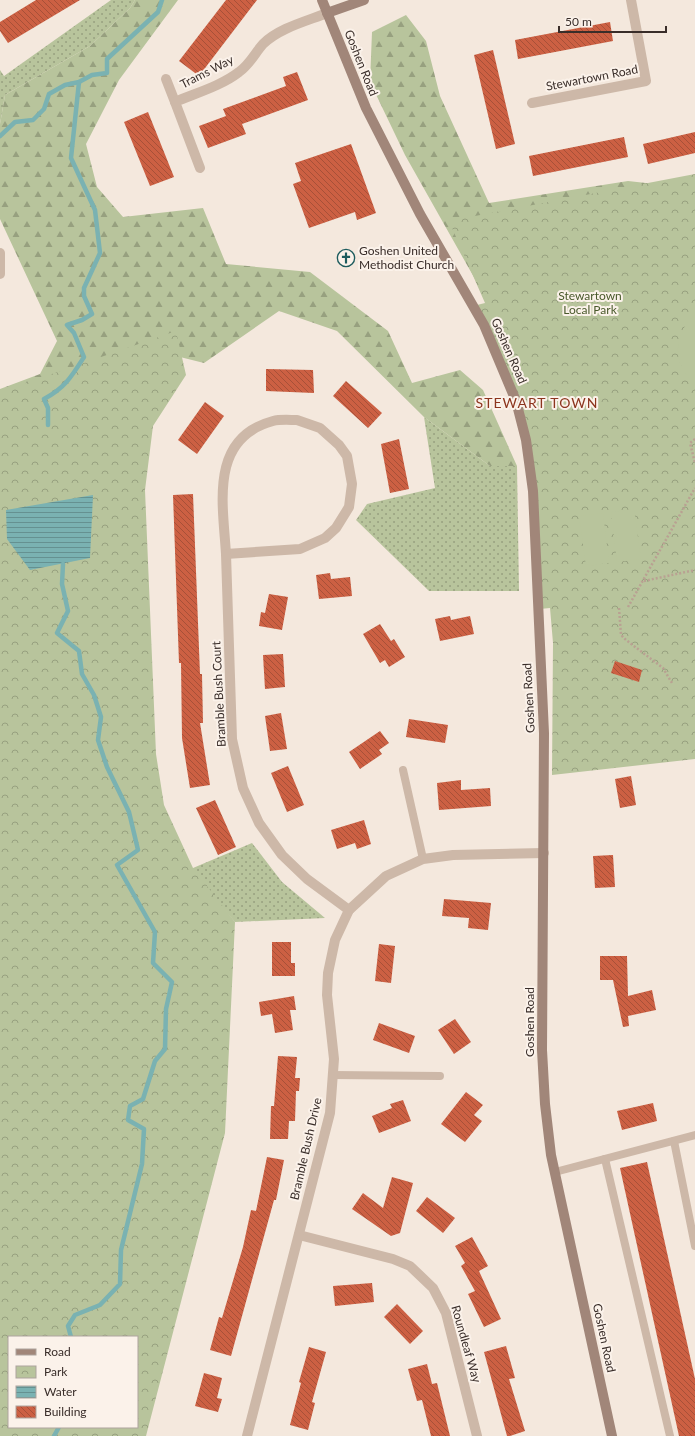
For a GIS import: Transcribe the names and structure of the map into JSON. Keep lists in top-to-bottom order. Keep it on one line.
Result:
{"streets":{"street":["Goshen Road","Trams Way","Stewartown Road","Bramble Bush Court","Bramble Bush Drive","Roundleaf Way"]},"crossings":[["Goshen Road","Trams Way"],["Goshen Road","Bramble Bush Drive"],["Bramble Bush Court","Bramble Bush Drive"],["Bramble Bush Drive","Roundleaf Way"]],"districts":["STEWART TOWN"],"parks":["Stewartown Local Park"],"places":{"church":["Goshen United Methodist Church"]},"legend":["Road","Park","Water","Building"],"scale_bar":"50 m"}
